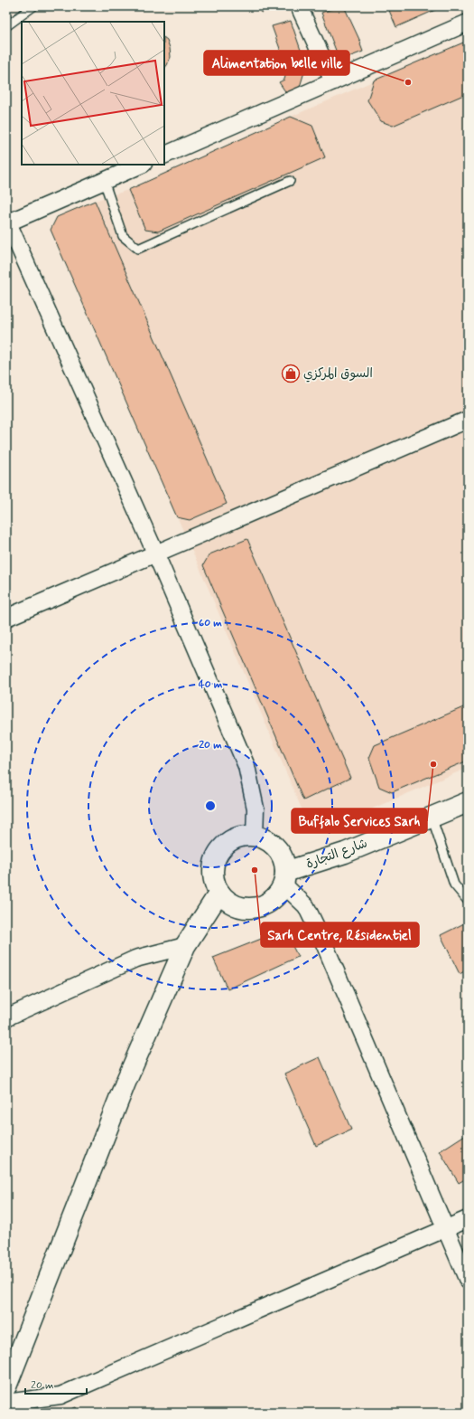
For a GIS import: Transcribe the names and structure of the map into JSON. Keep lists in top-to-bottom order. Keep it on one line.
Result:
{"streets":{"street":["شارع التجارة"]},"places":{"other":["Alimentation belle ville","Buffalo Services Sarh","Sarh Centre, Résidentiel"],"shop":["السوق المركزي"]},"scale_bar":"20 m","rings":["60 m","40 m","20 m"]}
